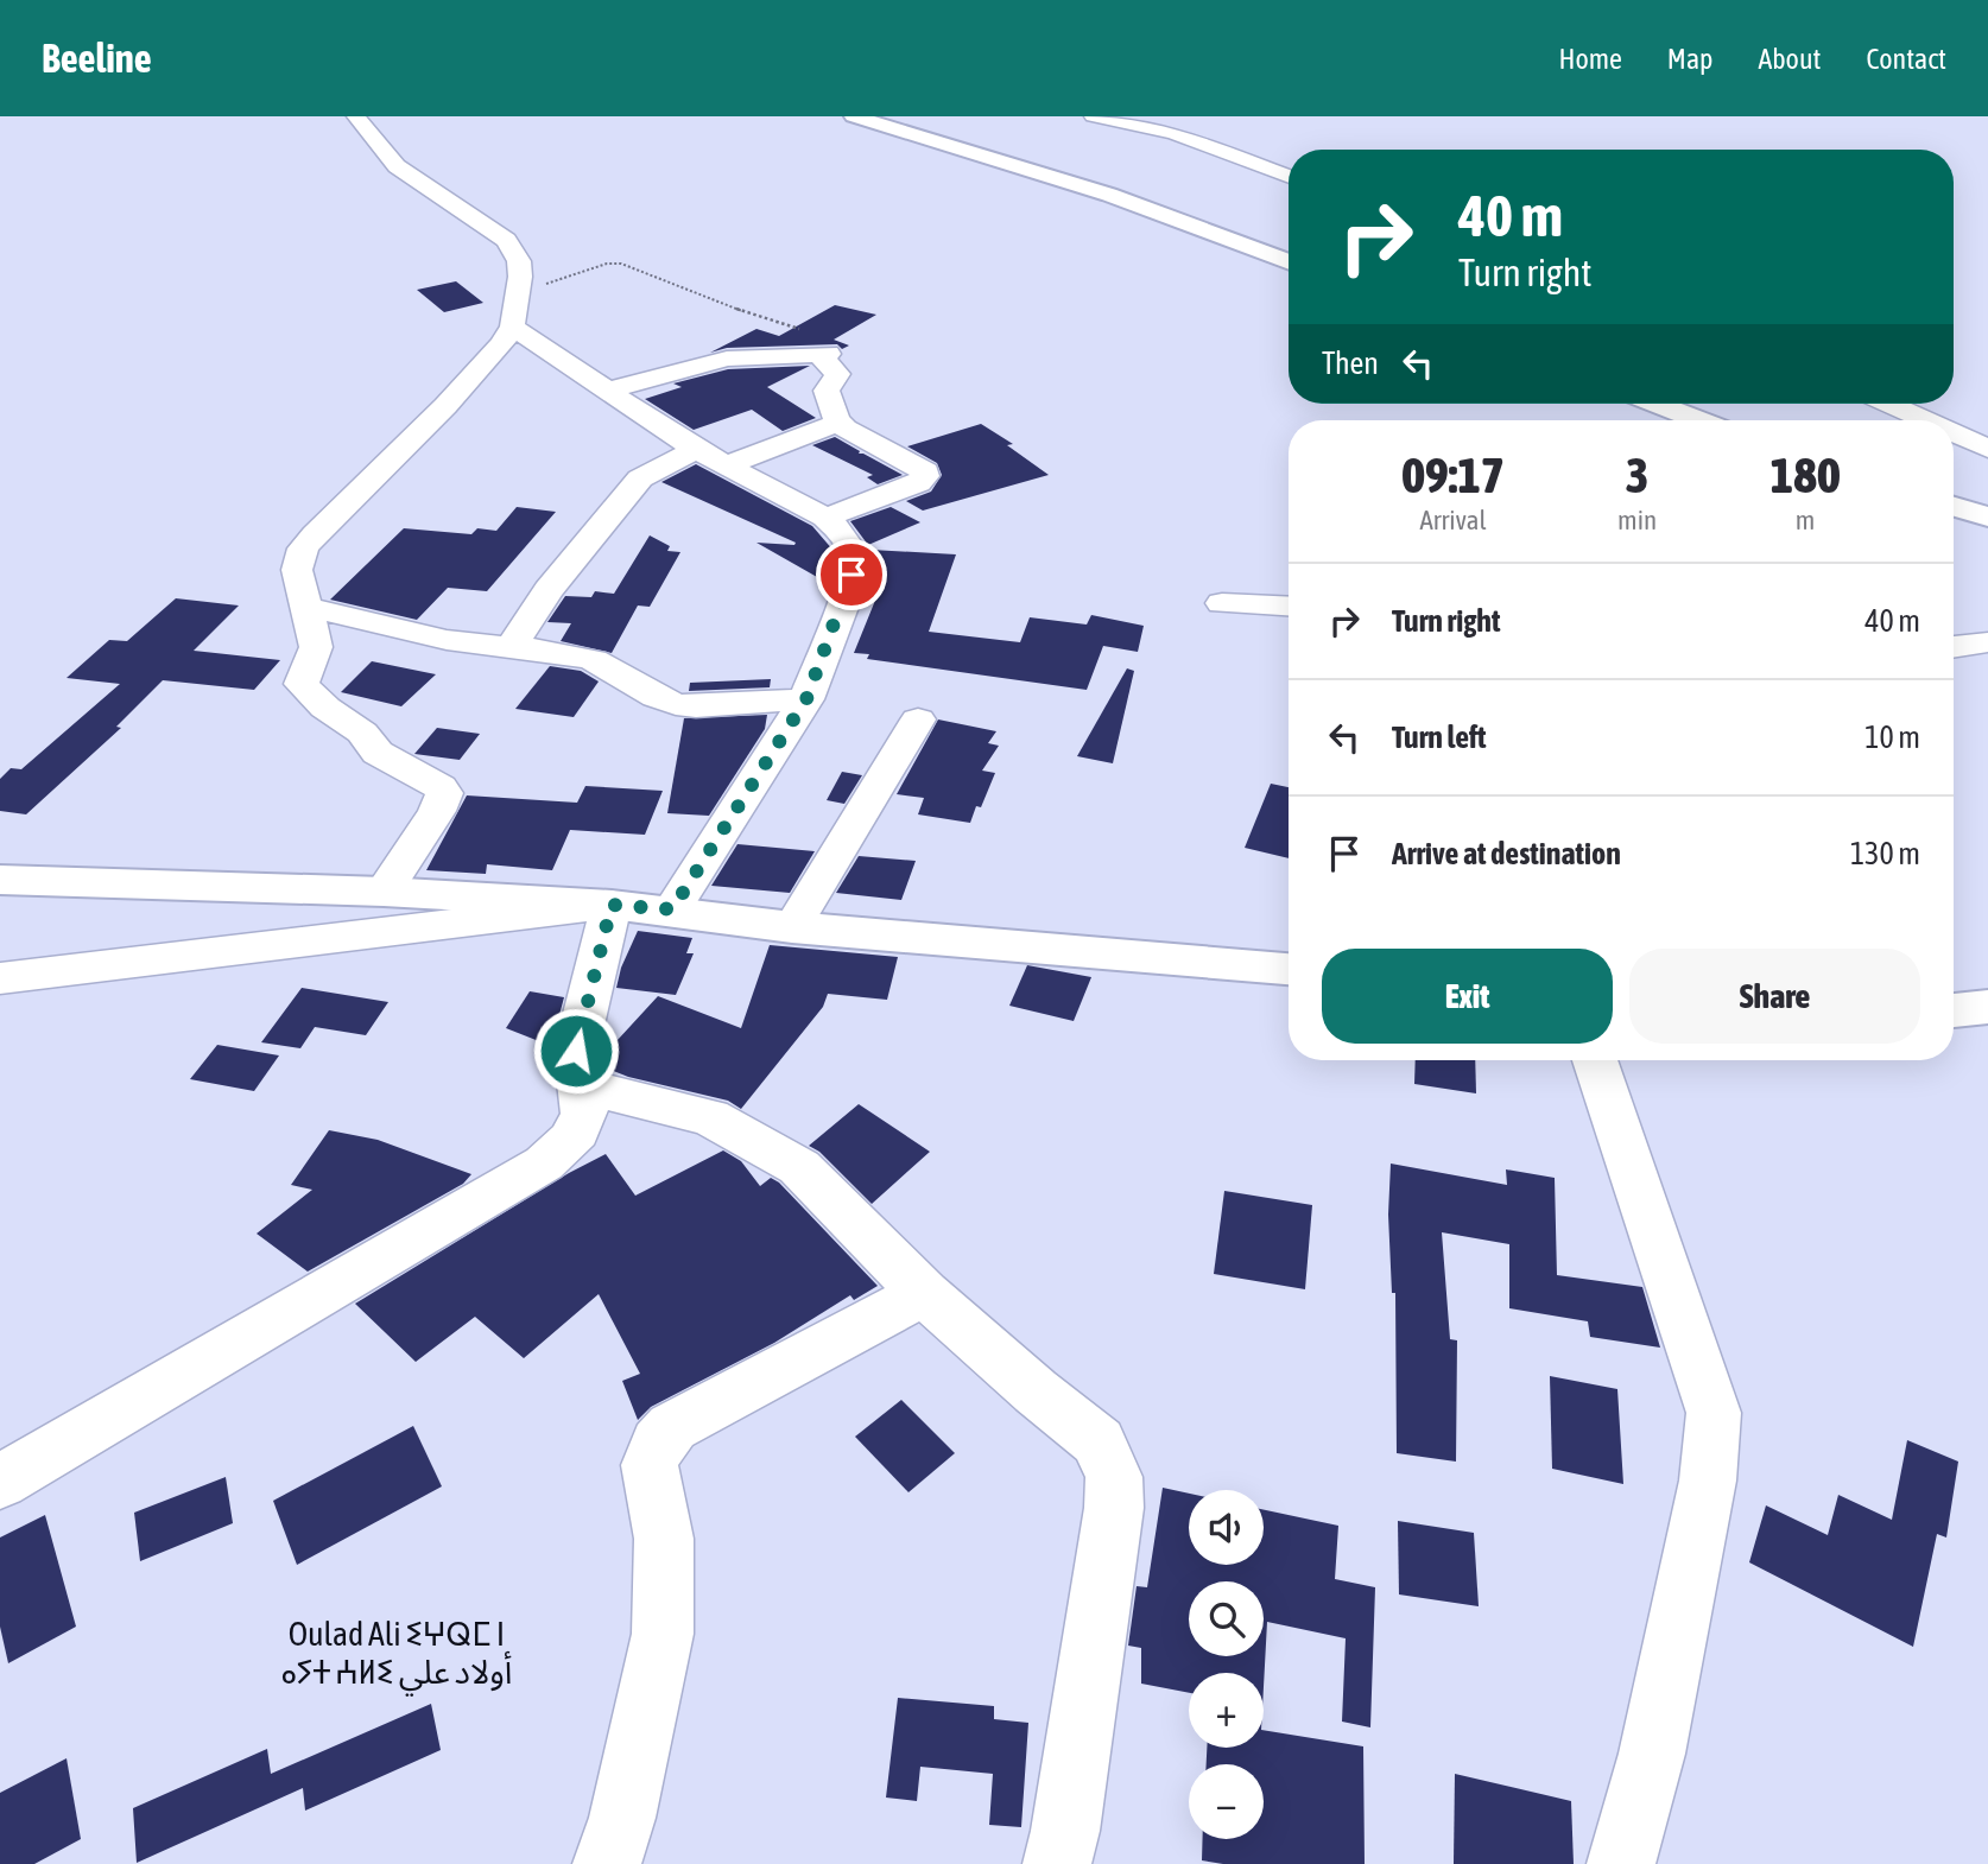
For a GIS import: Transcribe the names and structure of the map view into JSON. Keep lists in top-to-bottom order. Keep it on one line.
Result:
{"districts":["Oulad Ali ⵉⵖⵕⵎ ⵏ ⴰⵢⵜ ⵄⵍⵉ أولاد علي"],"page":{"header":"Beeline","nav":["Home","Map","About","Contact"],"turn":["40 m","Turn right"],"then":"Then","eta":["09:17","Arrival","3","min","180","m"],"list":[{"name":"Turn right","value":"40 m"},{"name":"Turn left","value":"10 m"},{"name":"Arrive at destination","value":"130 m"}],"buttons":["Exit","Share"],"map_buttons":["+","−"]}}
